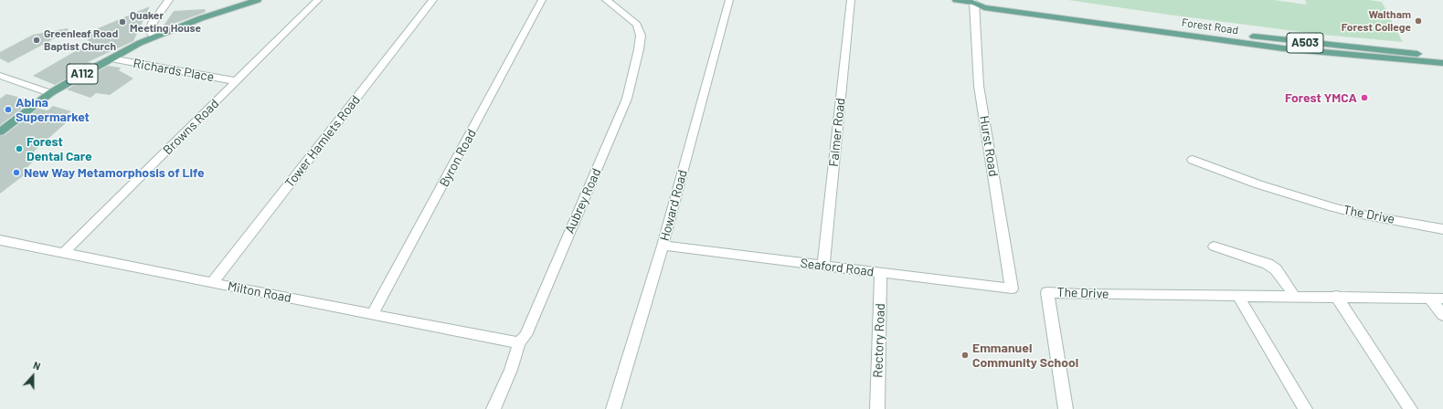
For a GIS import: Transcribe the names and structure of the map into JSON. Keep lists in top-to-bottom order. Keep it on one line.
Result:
{"streets":{"main road":["Forest Road","A503","A112"],"street":["Richards Place","Browns Road","Falmer Road","Tower Hamlets Road","Hurst Road","Byron Road","Aubrey Road","Howard Road","The Drive","Seaford Road","Milton Road","Rectory Road"]},"crossings":[["Forest Road","Hurst Road"],["Richards Place","A112"],["Richards Place","Browns Road"],["Browns Road","Milton Road"],["Falmer Road","Seaford Road"],["Tower Hamlets Road","Milton Road"],["Hurst Road","Seaford Road"],["Byron Road","Milton Road"],["Aubrey Road","Milton Road"],["Howard Road","Seaford Road"],["Seaford Road","Rectory Road"]],"places":["Waltham Forest College","Quaker Meeting House","Greenleaf Road Baptist Church","Forest YMCA","Abina Supermarket","Forest Dental Care","New Way Metamorphosis of Life","Emmanuel Community School"],"north":"top"}
